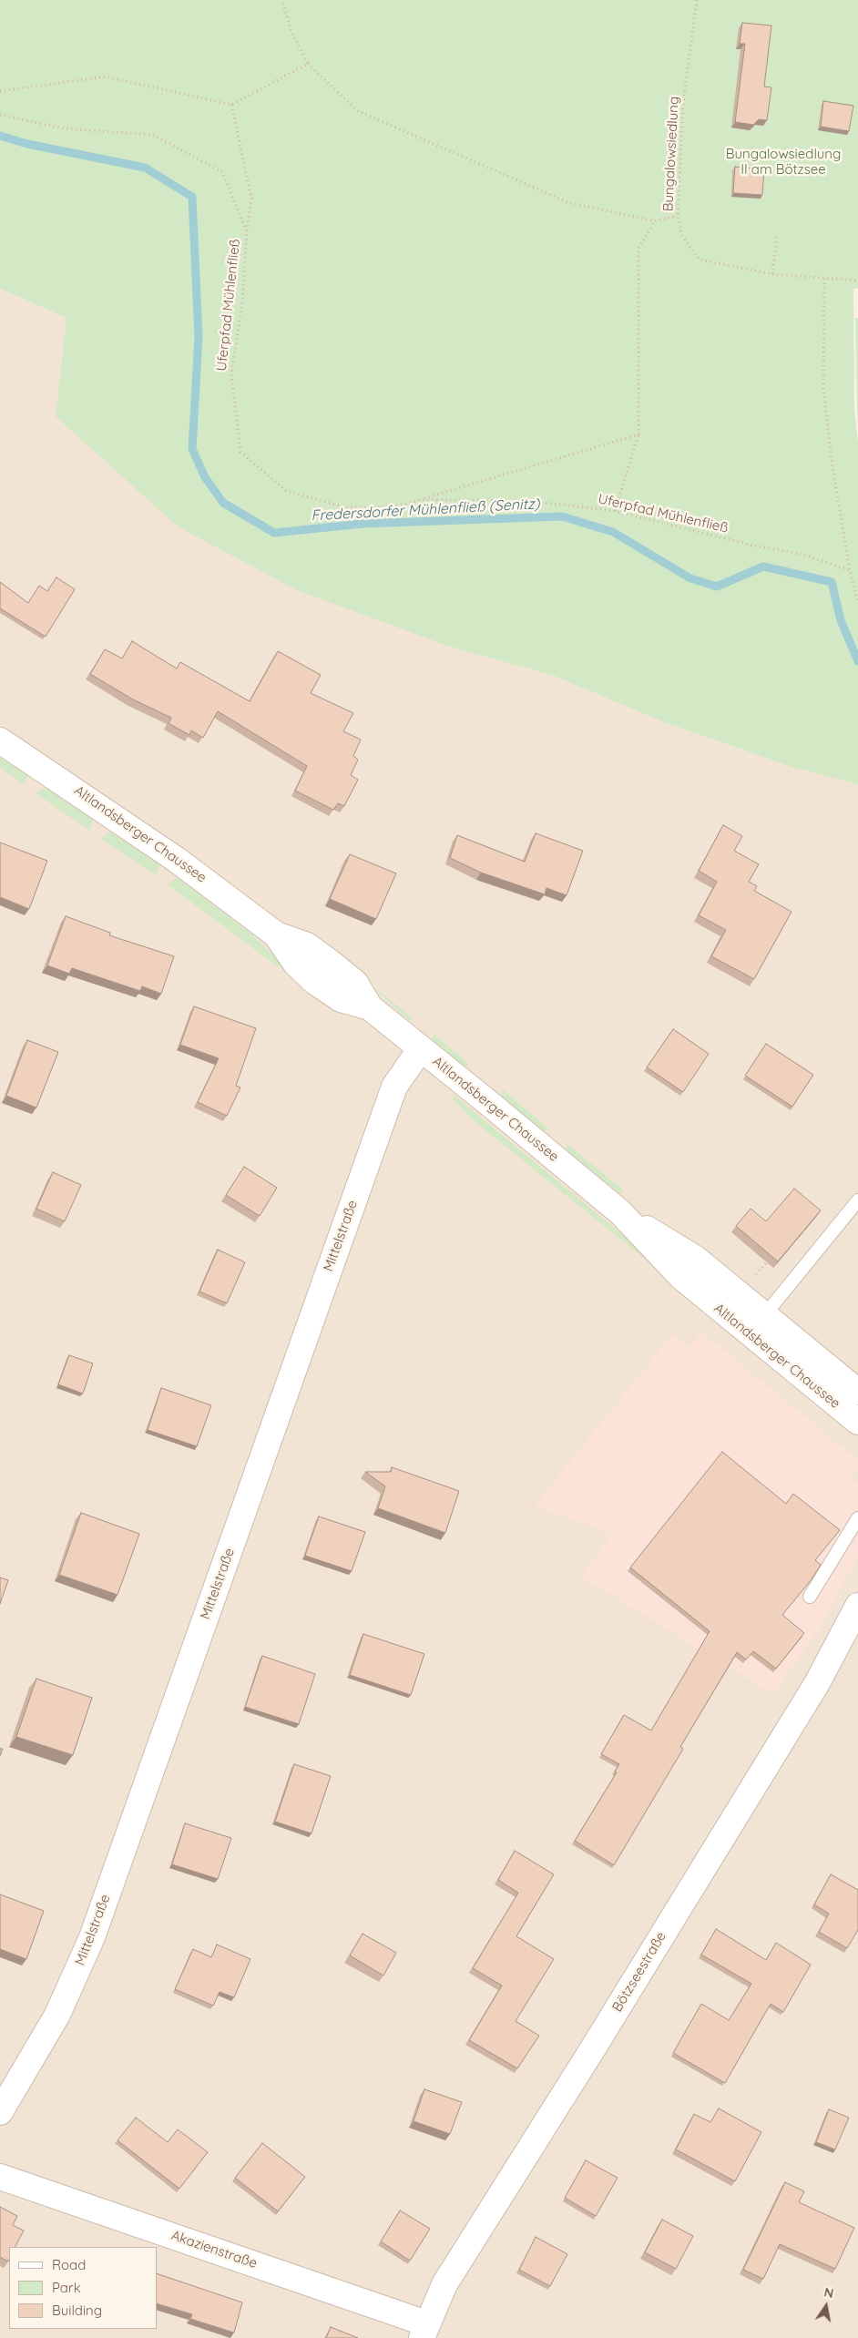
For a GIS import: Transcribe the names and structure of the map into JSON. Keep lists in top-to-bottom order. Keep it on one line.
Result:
{"streets":{"street":["Altlandsberger Chaussee","Mittelstraße","Bötzseestraße","Akazienstraße"],"path":["Bungalowsiedlung","Uferpfad Mühlenfließ"]},"crossings":[["Altlandsberger Chaussee","Mittelstraße"],["Bötzseestraße","Akazienstraße"]],"water":["Fredersdorfer Mühlenfließ (Senitz)"],"parks":["Bungalowsiedlung II am Bötzsee"],"legend":["Road","Park","Building"],"north":"top"}
